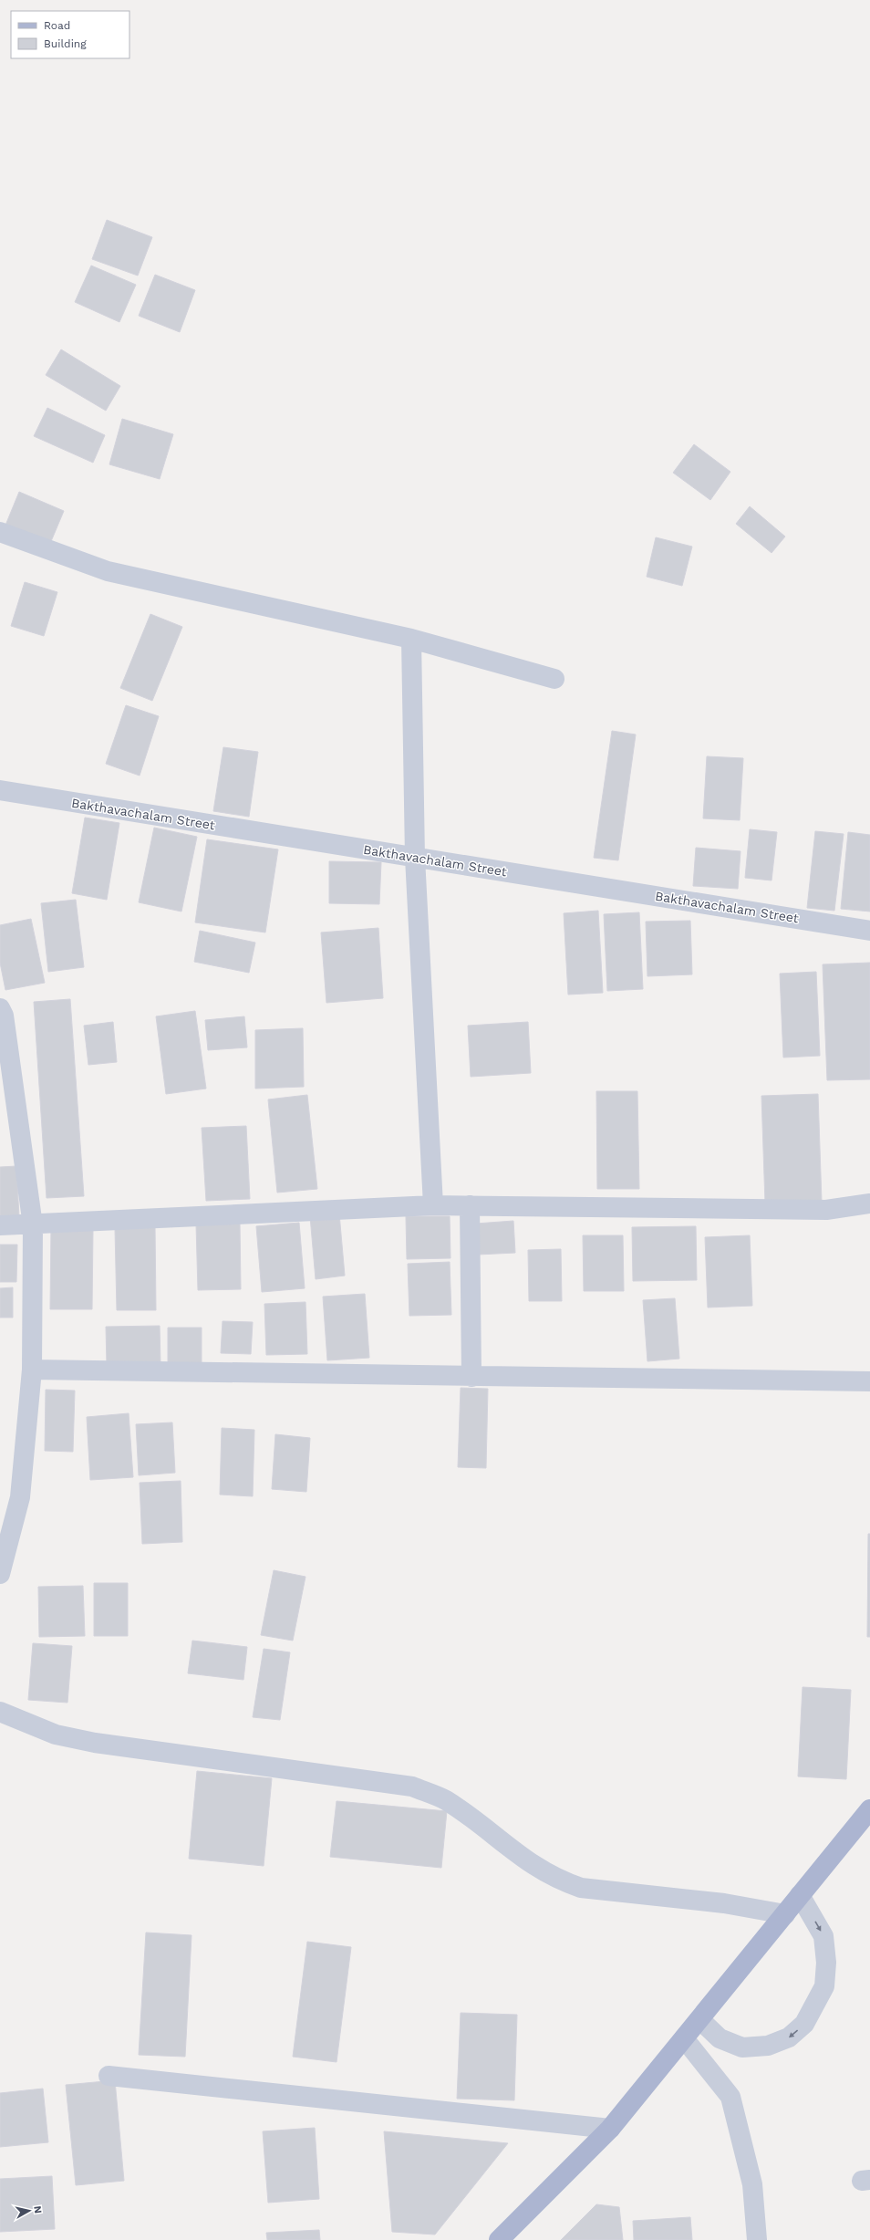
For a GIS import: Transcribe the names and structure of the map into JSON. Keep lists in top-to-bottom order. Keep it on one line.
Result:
{"streets":{"street":["Bakthavachalam Street"]},"legend":["Road","Building"],"north":"right"}
